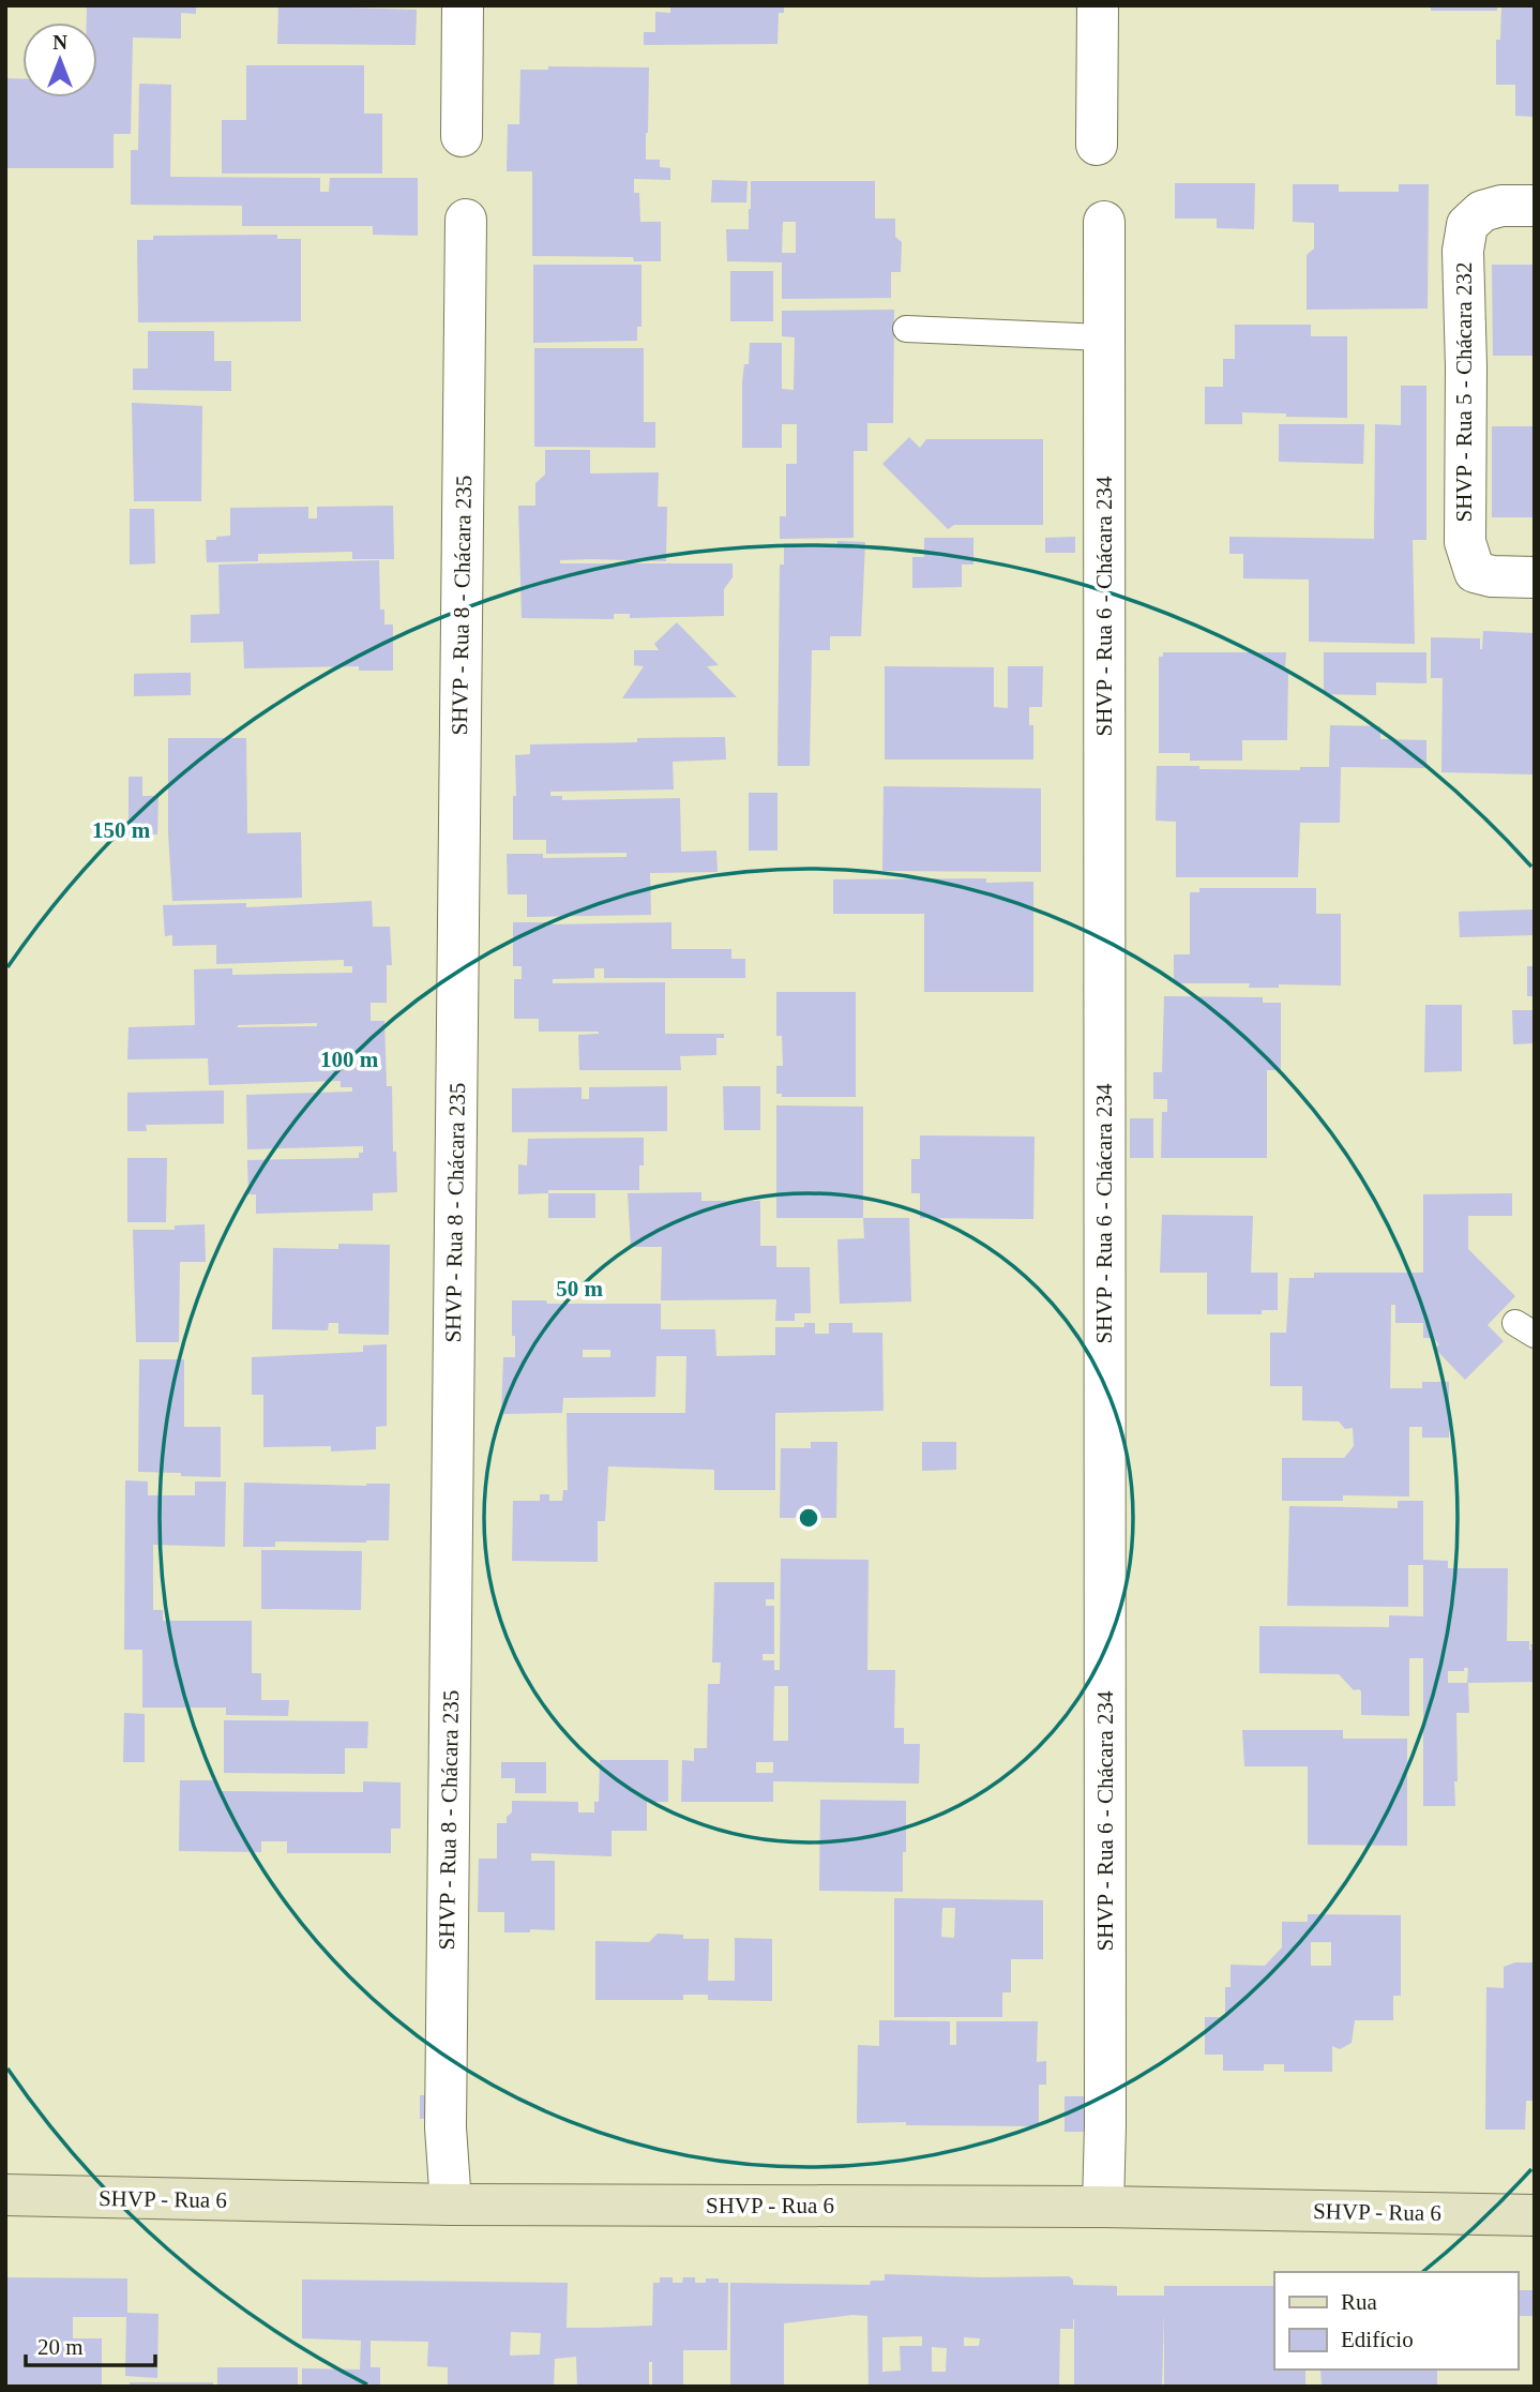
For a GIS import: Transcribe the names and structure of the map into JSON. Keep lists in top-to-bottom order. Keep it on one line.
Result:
{"streets":{"street":["SHVP - Rua 5 - Chácara 232","SHVP - Rua 8 - Chácara 235","SHVP - Rua 6 - Chácara 234","SHVP - Rua 6"]},"crossings":[["SHVP - Rua 8 - Chácara 235","SHVP - Rua 6"],["SHVP - Rua 6 - Chácara 234","SHVP - Rua 6"]],"legend":["Rua","Edifício"],"scale_bar":"20 m","north":"top","rings":["150 m","100 m","50 m"]}
